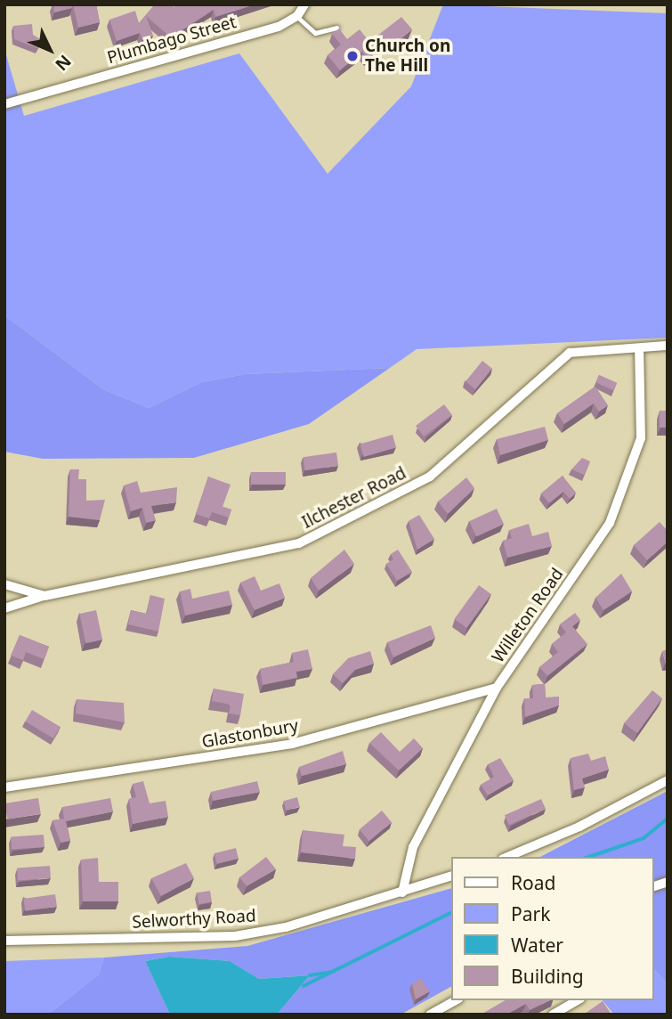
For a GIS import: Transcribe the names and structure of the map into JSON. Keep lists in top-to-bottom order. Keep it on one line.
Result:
{"streets":{"street":["Plumbago Street","Ilchester Road","Willeton Road","Glastonbury","Selworthy Road"]},"crossings":[["Ilchester Road","Willeton Road"],["Willeton Road","Glastonbury"],["Willeton Road","Selworthy Road"]],"places":["Church on The Hill"],"legend":["Road","Park","Water","Building"],"north":"bottom right"}
